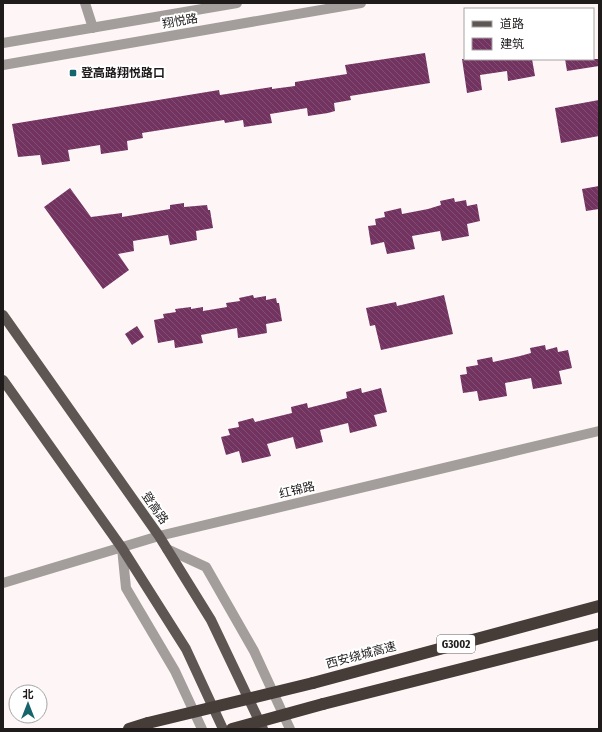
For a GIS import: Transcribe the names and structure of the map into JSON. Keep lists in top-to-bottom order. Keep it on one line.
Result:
{"streets":{"highway":["G3002","西安绕城高速"],"main road":["登高路"],"street":["翔悦路","红锦路"]},"crossings":[["红锦路","登高路"]],"places":{"transit":["登高路翔悦路口"]},"legend":["道路","建筑"],"north":"top"}
